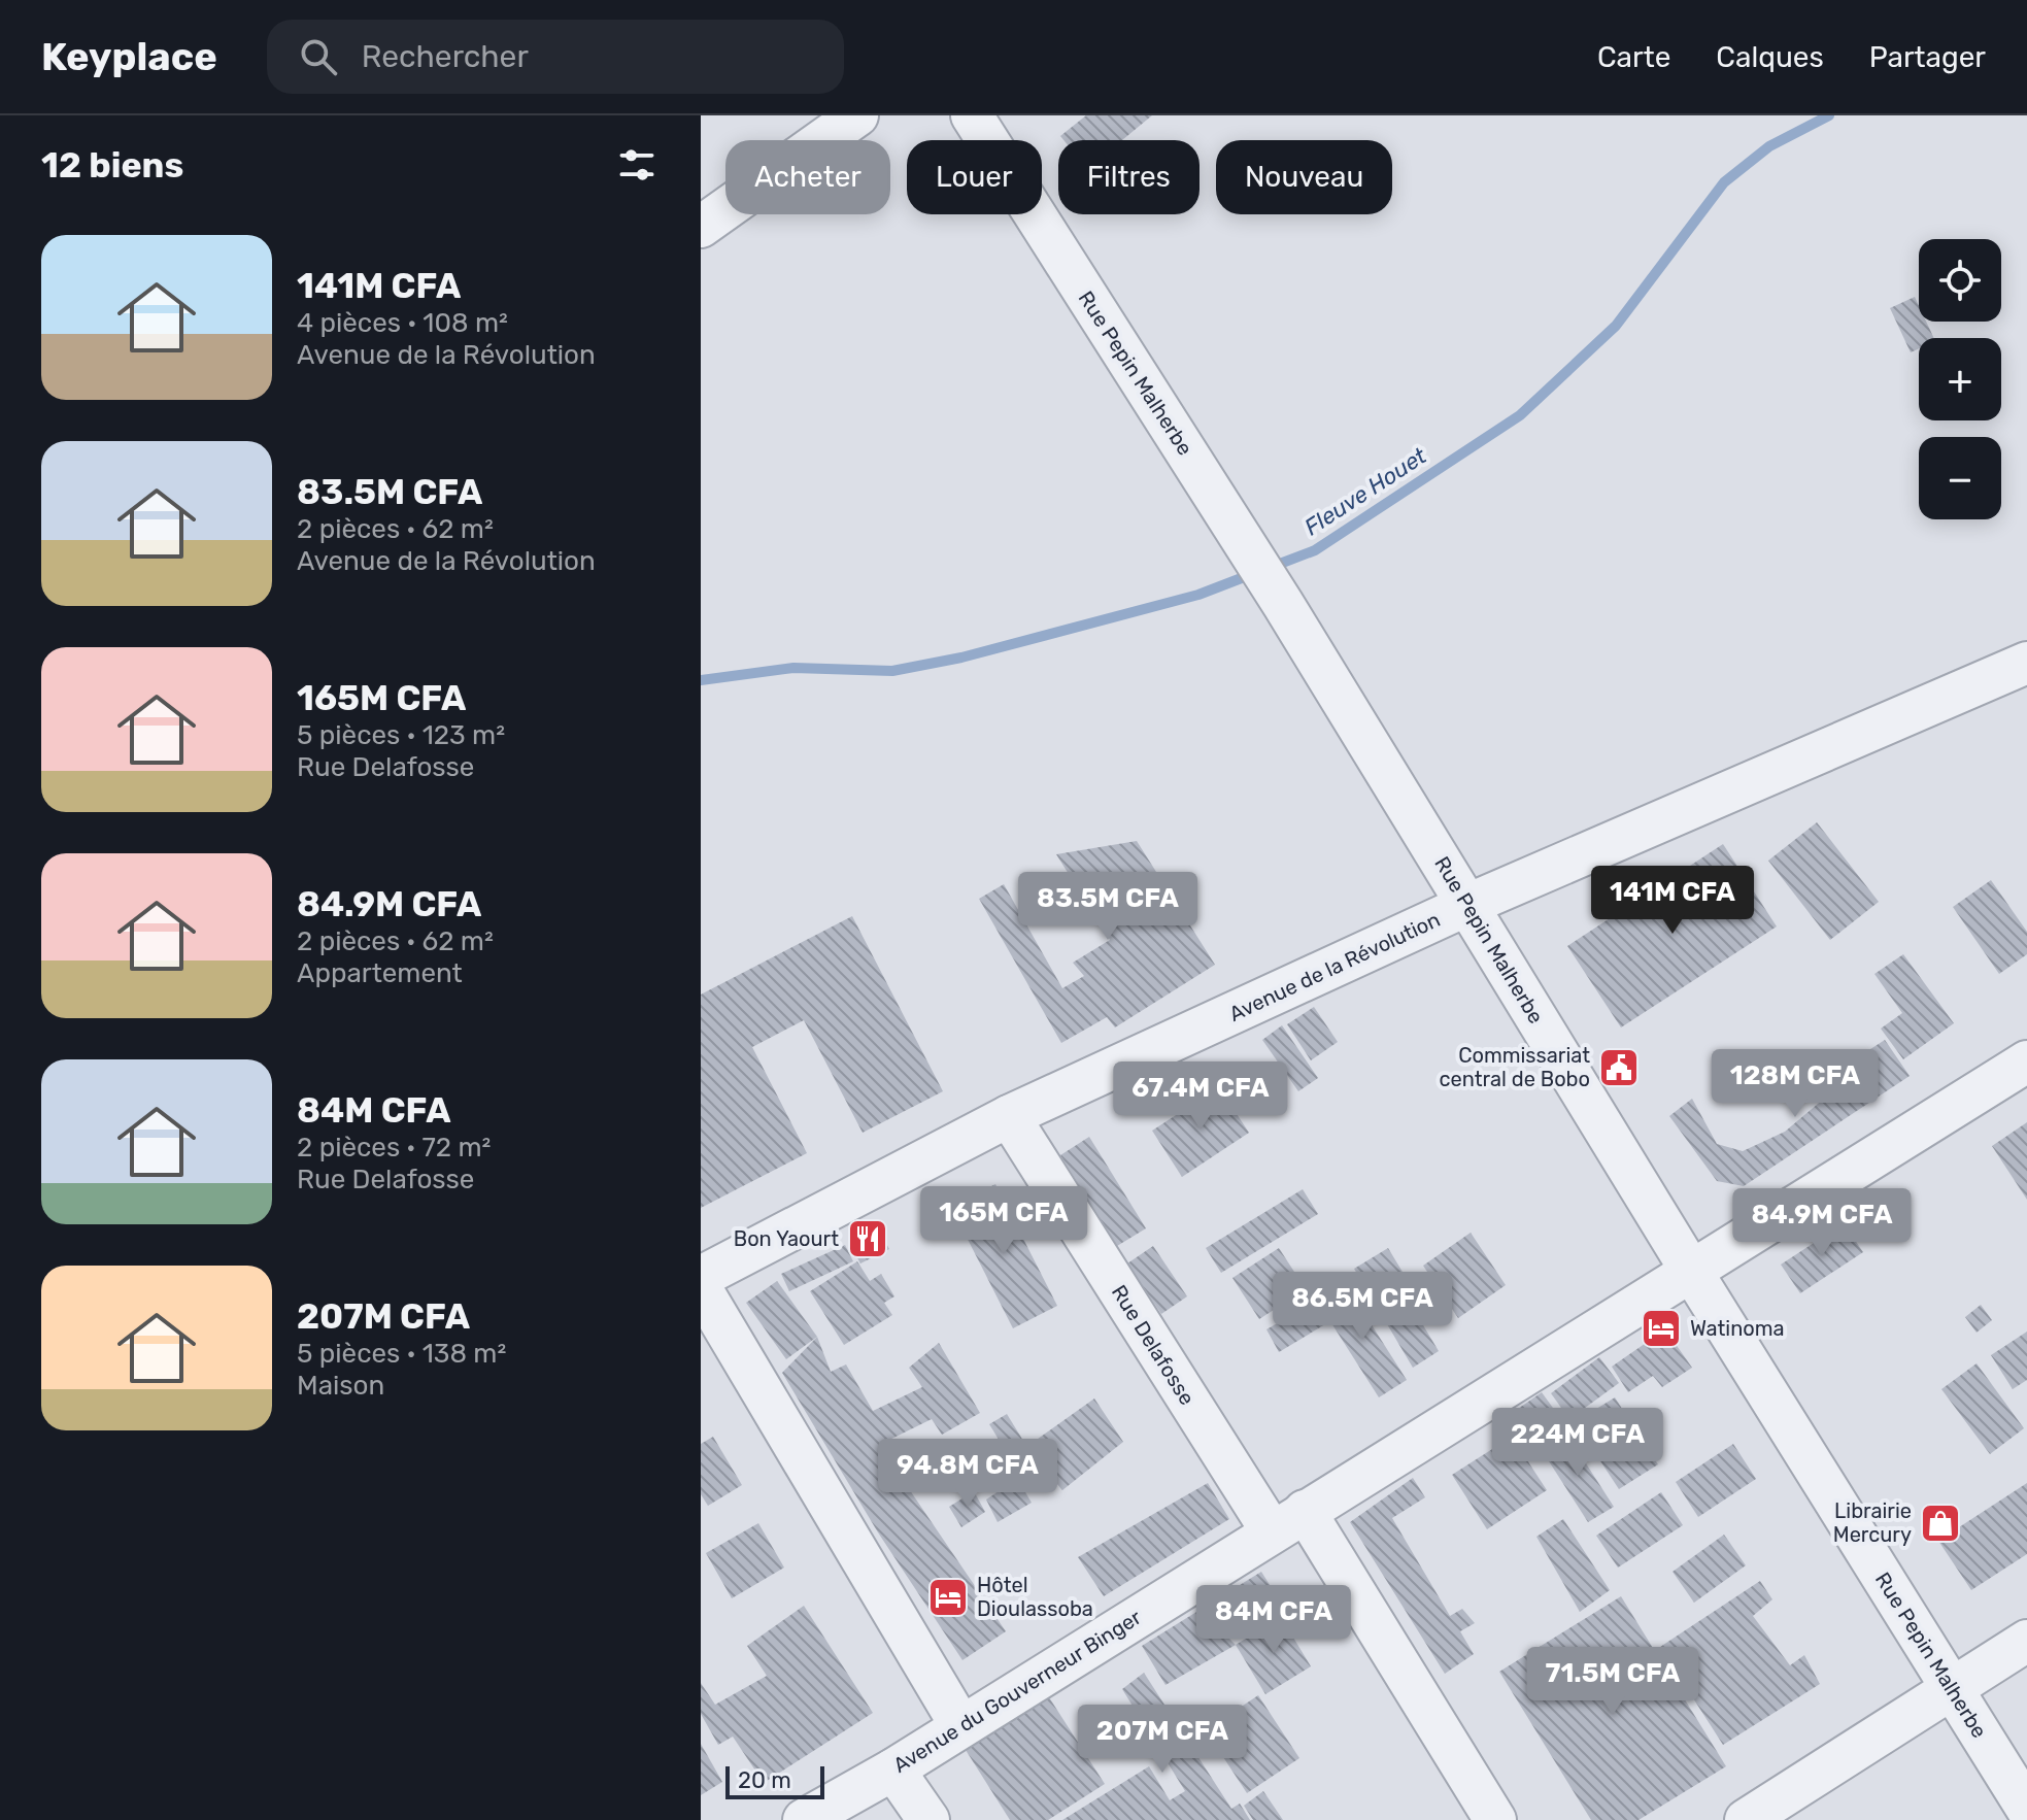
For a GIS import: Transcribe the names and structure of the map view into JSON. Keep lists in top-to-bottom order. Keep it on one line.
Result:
{"streets":{"street":["Rue Pepin Malherbe","Avenue de la Révolution","Rue Delafosse","Avenue du Gouverneur Binger"]},"crossings":[["Rue Pepin Malherbe","Avenue de la Révolution"],["Rue Pepin Malherbe","Avenue du Gouverneur Binger"],["Avenue de la Révolution","Rue Delafosse"],["Rue Delafosse","Avenue du Gouverneur Binger"]],"water":["Fleuve Houet"],"places":{"public building":["Commissariat central de Bobo"],"restaurant":["Bon Yaourt"],"hotel":["Watinoma","Hôtel Dioulassoba"],"shop":["Librairie Mercury"]},"scale_bar":"20 m","page":{"header":"Keyplace","search":"Rechercher","nav":["Carte","Calques","Partager"],"heading":"12 biens","chip":["Acheter","Louer","Filtres","Nouveau"],"list":[{"name":"141M CFA","note":"4 pièces · 108 m² · Avenue de la Révolution"},{"name":"83.5M CFA","note":"2 pièces · 62 m² · Avenue de la Révolution"},{"name":"165M CFA","note":"5 pièces · 123 m² · Rue Delafosse"},{"name":"84.9M CFA","note":"2 pièces · 62 m² · Appartement"},{"name":"84M CFA","note":"2 pièces · 72 m² · Rue Delafosse"},{"name":"207M CFA","note":"5 pièces · 138 m² · Maison"}],"map_buttons":["+","−"],"price":["141M CFA","83.5M CFA","128M CFA","67.4M CFA","165M CFA","84.9M CFA","86.5M CFA","224M CFA","94.8M CFA","84M CFA","71.5M CFA","207M CFA"],"scale":"20 m"}}
